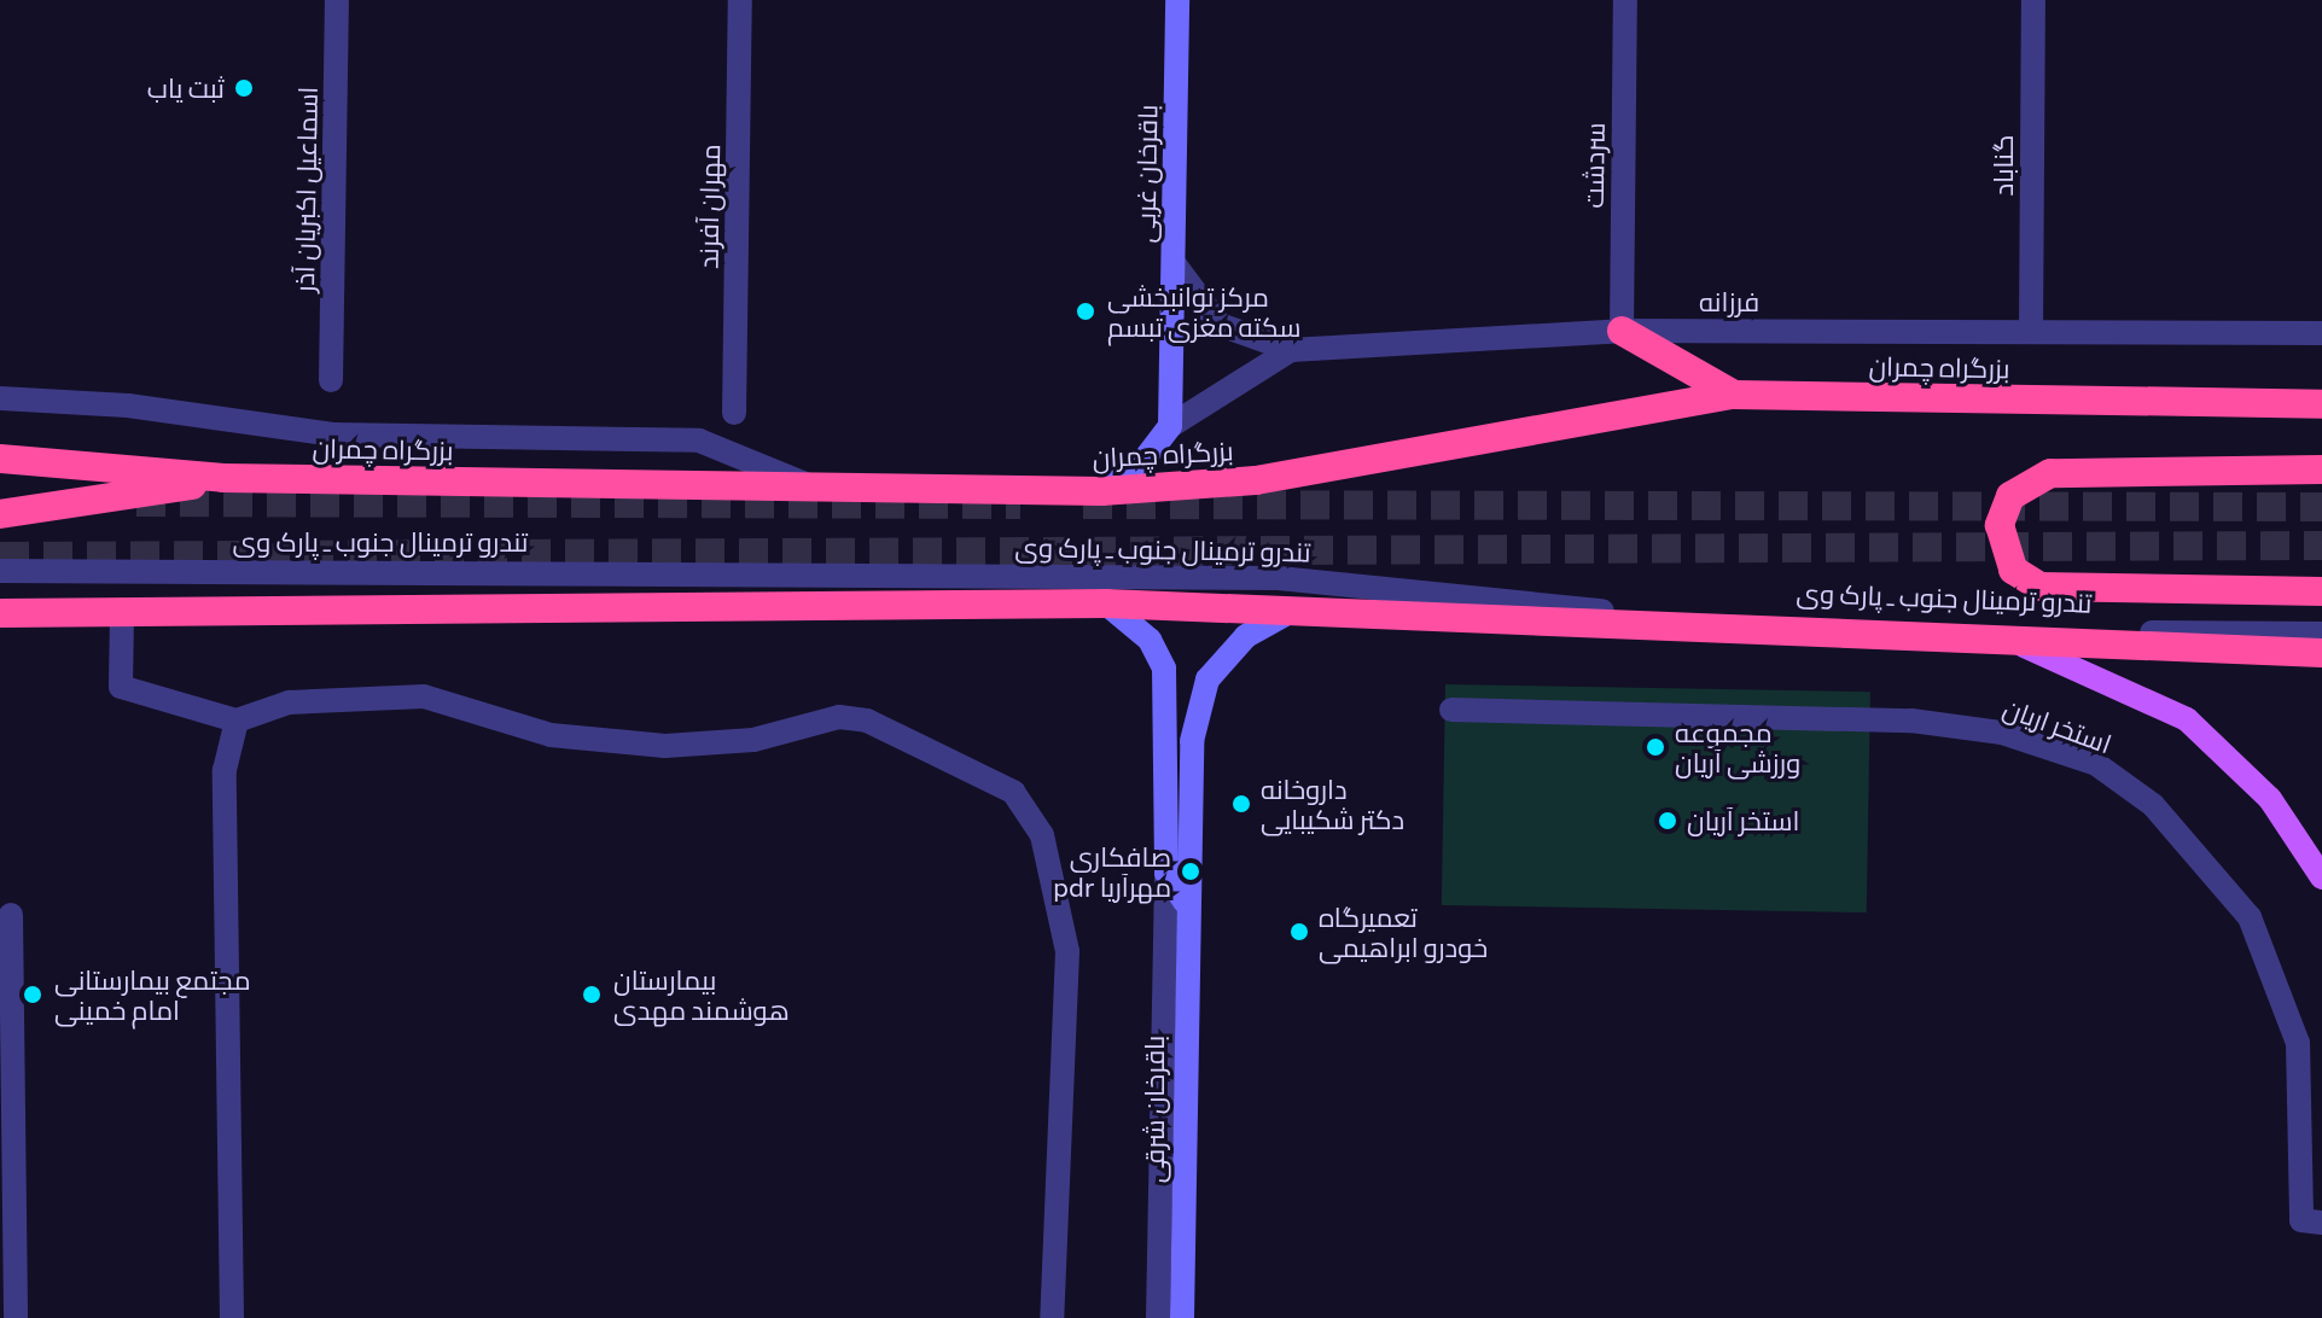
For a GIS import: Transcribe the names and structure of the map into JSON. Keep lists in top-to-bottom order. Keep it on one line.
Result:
{"streets":{"highway":["بزرگراه چمران"],"street":["سردشت","گناباد","باقرخان غربی","اسماعیل اکبریان آذر","مهران آفرند","فرزانه","تندرو ترمینال جنوب ـ پارک وی","استخر اریان","باقرخان شرقی"]},"crossings":[["سردشت","فرزانه"],["گناباد","فرزانه"],["باقرخان غربی","فرزانه"]],"places":["ثبت یاب","مرکز توانبخشی سکته مغزی تبسم","مجموعه ورزشی آریان","داروخانه دکتر شکیبایی","استخر آریان","صافکاری pdr مهرآریا","تعمیرگاه خودرو ابراهیمی","مجتمع بیمارستانی امام خمینی","بیمارستان هوشمند مهدی"]}
